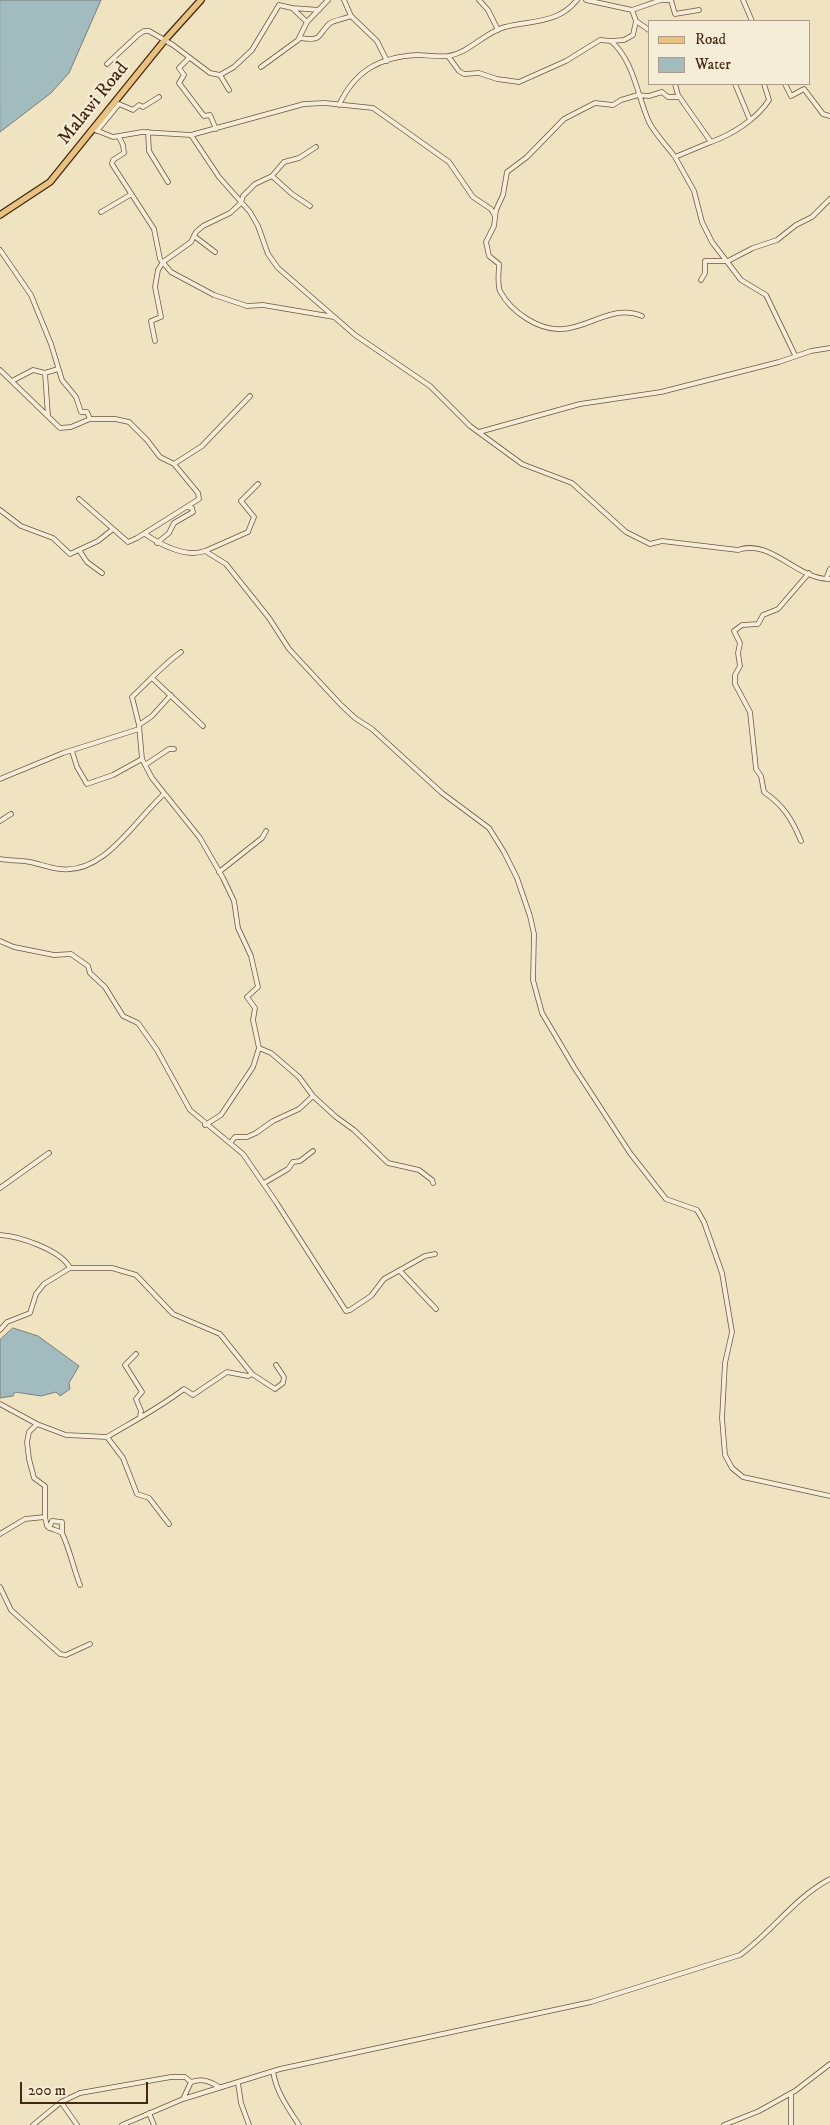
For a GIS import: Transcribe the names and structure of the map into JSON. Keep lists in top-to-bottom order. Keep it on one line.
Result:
{"streets":{"main road":["Malawi Road"]},"legend":["Road","Water"],"scale_bar":"200 m"}
